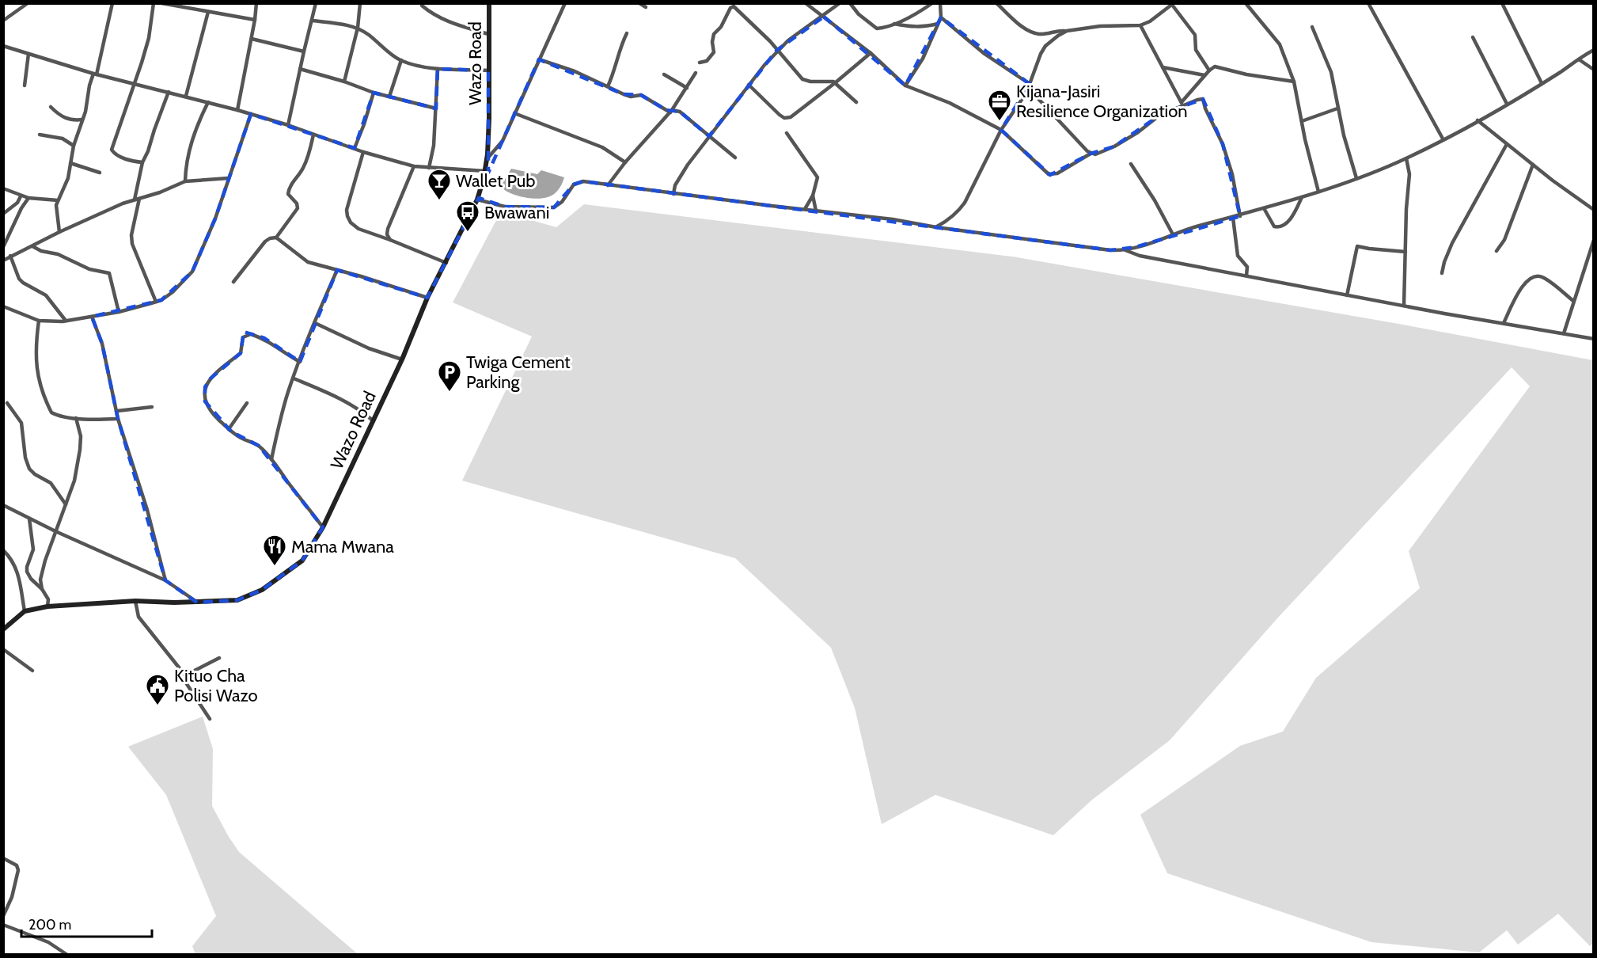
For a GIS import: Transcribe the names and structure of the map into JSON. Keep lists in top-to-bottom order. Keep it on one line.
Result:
{"streets":{"main road":["Wazo Road"]},"places":{"office":["Kijana-Jasiri Resilience Organization"],"bar":["Wallet Pub"],"bus stop":["Bwawani"],"parking":["Twiga Cement Parking"],"restaurant":["Mama Mwana"],"public building":["Kituo Cha Polisi Wazo"]},"scale_bar":"200 m"}
